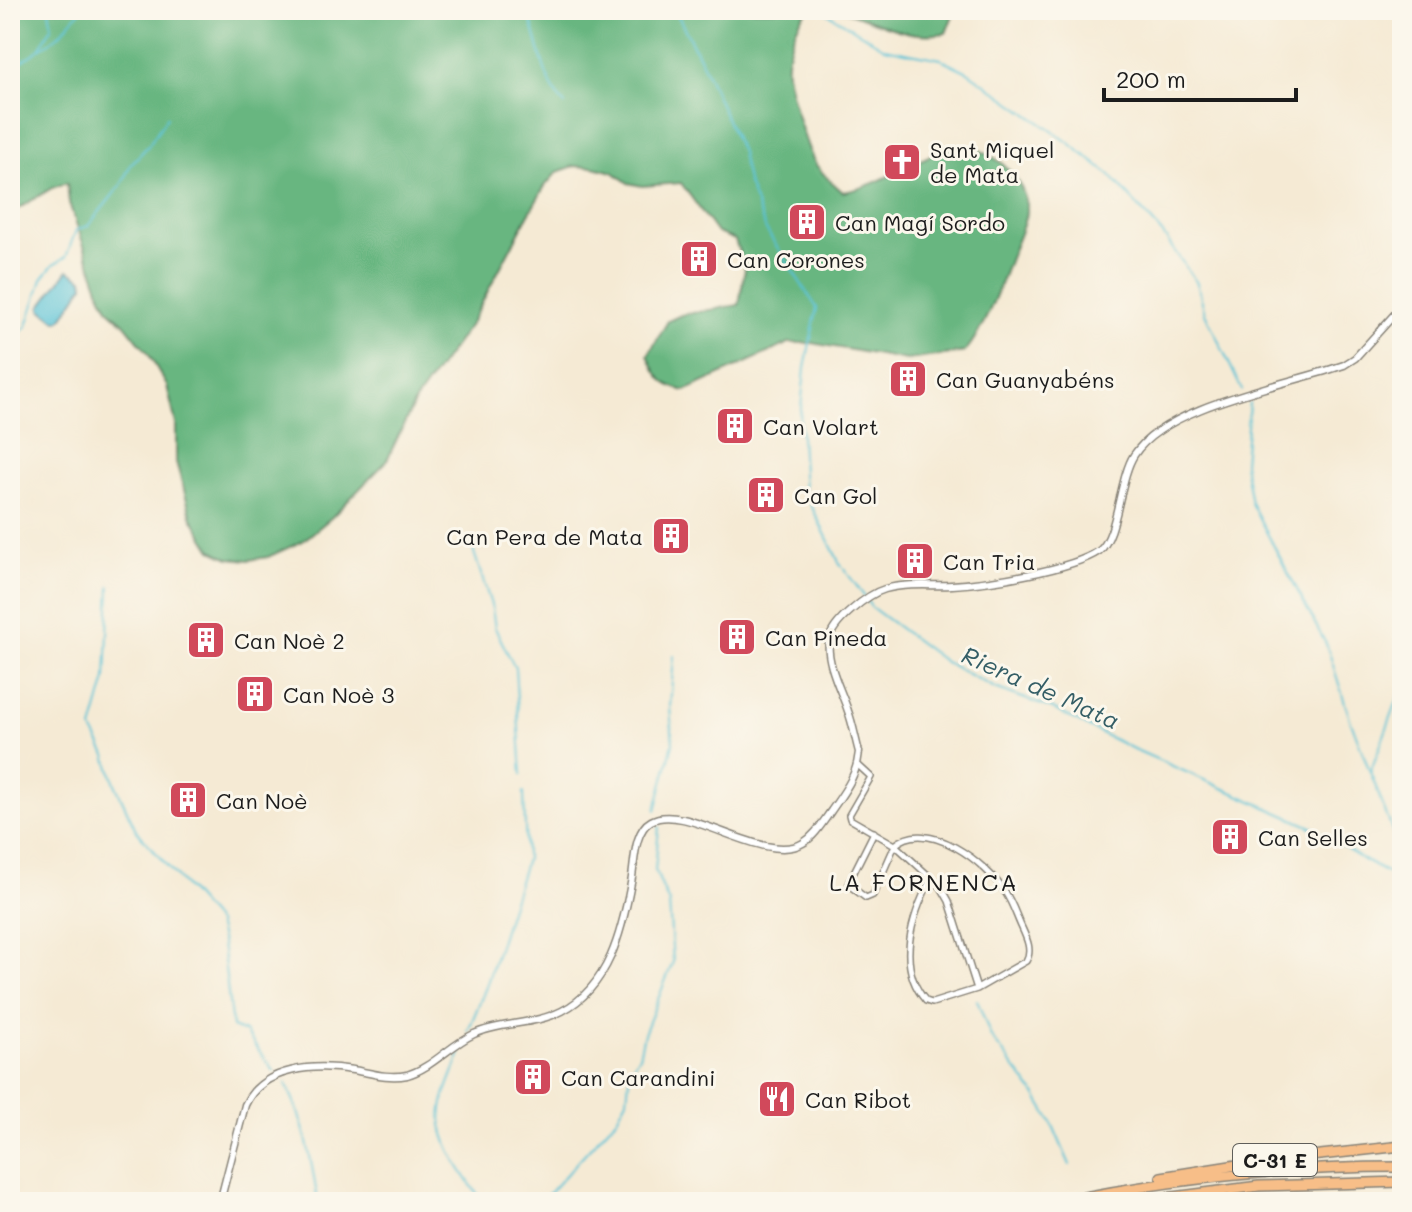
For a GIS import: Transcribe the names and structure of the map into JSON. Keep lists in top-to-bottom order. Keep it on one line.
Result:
{"streets":{"highway":["C-31 E"]},"districts":["LA FORNENCA"],"water":["Riera de Mata"],"places":{"church":["Sant Miquel de Mata"],"building":["Can Magí Sordo","Can Corones","Can Guanyabéns","Can Volart","Can Gol","Can Pera de Mata","Can Tria","Can Pineda","Can Noè 2","Can Noè 3","Can Noè","Can Selles","Can Carandini"],"restaurant":["Can Ribot"]},"scale_bar":"200 m"}
